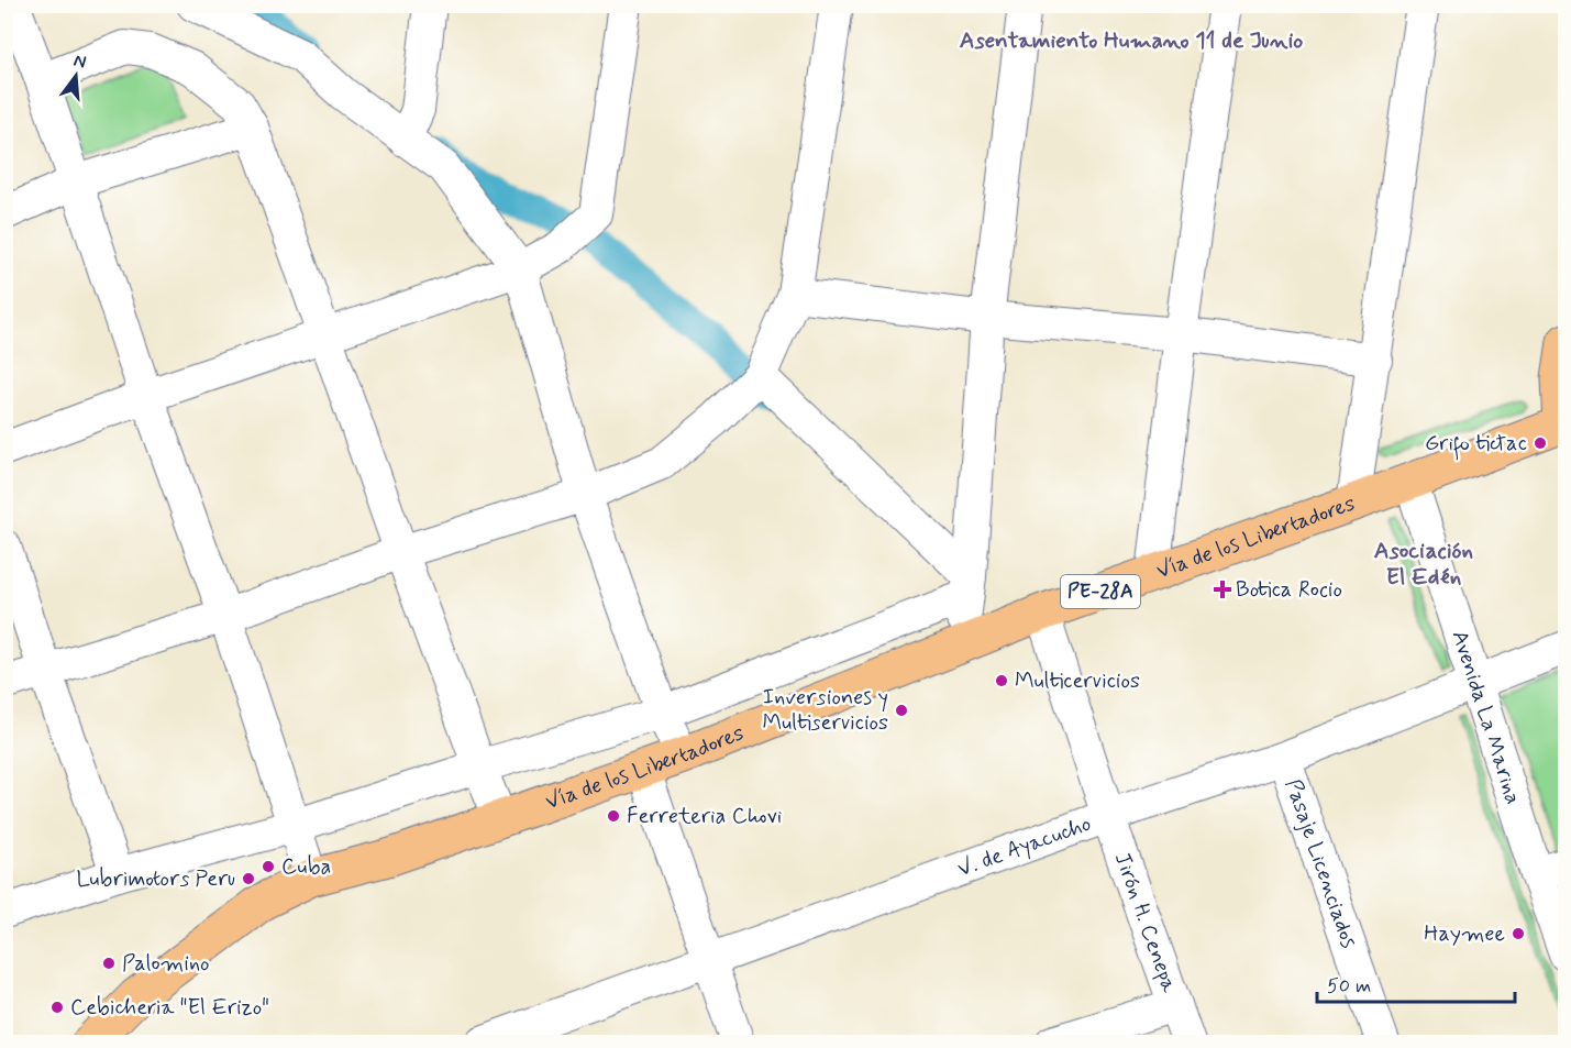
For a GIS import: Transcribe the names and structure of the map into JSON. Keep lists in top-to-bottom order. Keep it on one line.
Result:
{"streets":{"highway":["Vía de los Libertadores","PE-28A"],"street":["Avenida La Marina","V. de Ayacucho","Pasaje Licenciados","Jirón H. Cenepa"]},"crossings":[["Vía de los Libertadores","PE-28A"],["Vía de los Libertadores","Avenida La Marina"],["Vía de los Libertadores","Jirón H. Cenepa"],["Avenida La Marina","V. de Ayacucho"],["V. de Ayacucho","Pasaje Licenciados"],["V. de Ayacucho","Jirón H. Cenepa"]],"districts":["Asentamiento Humano 11 de Junio","Asociación El Edén"],"places":{"other":["Grifo tictac","Multicervicios","Inversiones y Multiservicios","Ferreteria Chovi","Cuba","Lubrimotors Peru","Haymee","Palomino","Cebicheria \"El Erizo\""],"health":["Botica Rocio"]},"scale_bar":"50 m","north":"top"}
